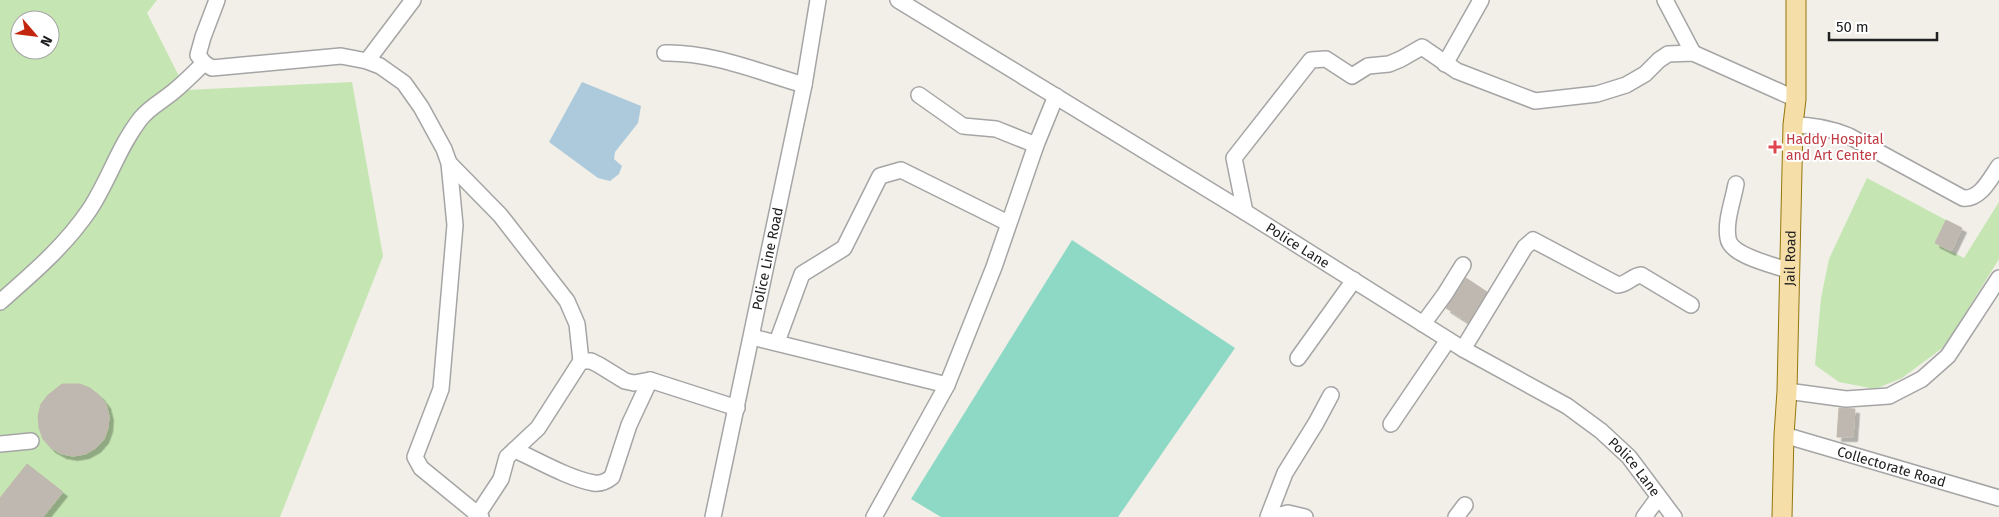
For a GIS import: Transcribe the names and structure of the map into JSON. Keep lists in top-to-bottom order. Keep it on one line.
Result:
{"streets":{"main road":["Jail Road"],"street":["Police Lane","Police Line Road","Collectorate Road"]},"crossings":[["Jail Road","Collectorate Road"]],"places":{"health":["Haddy Hospital and Art Center"]},"scale_bar":"50 m","north":"bottom right"}
